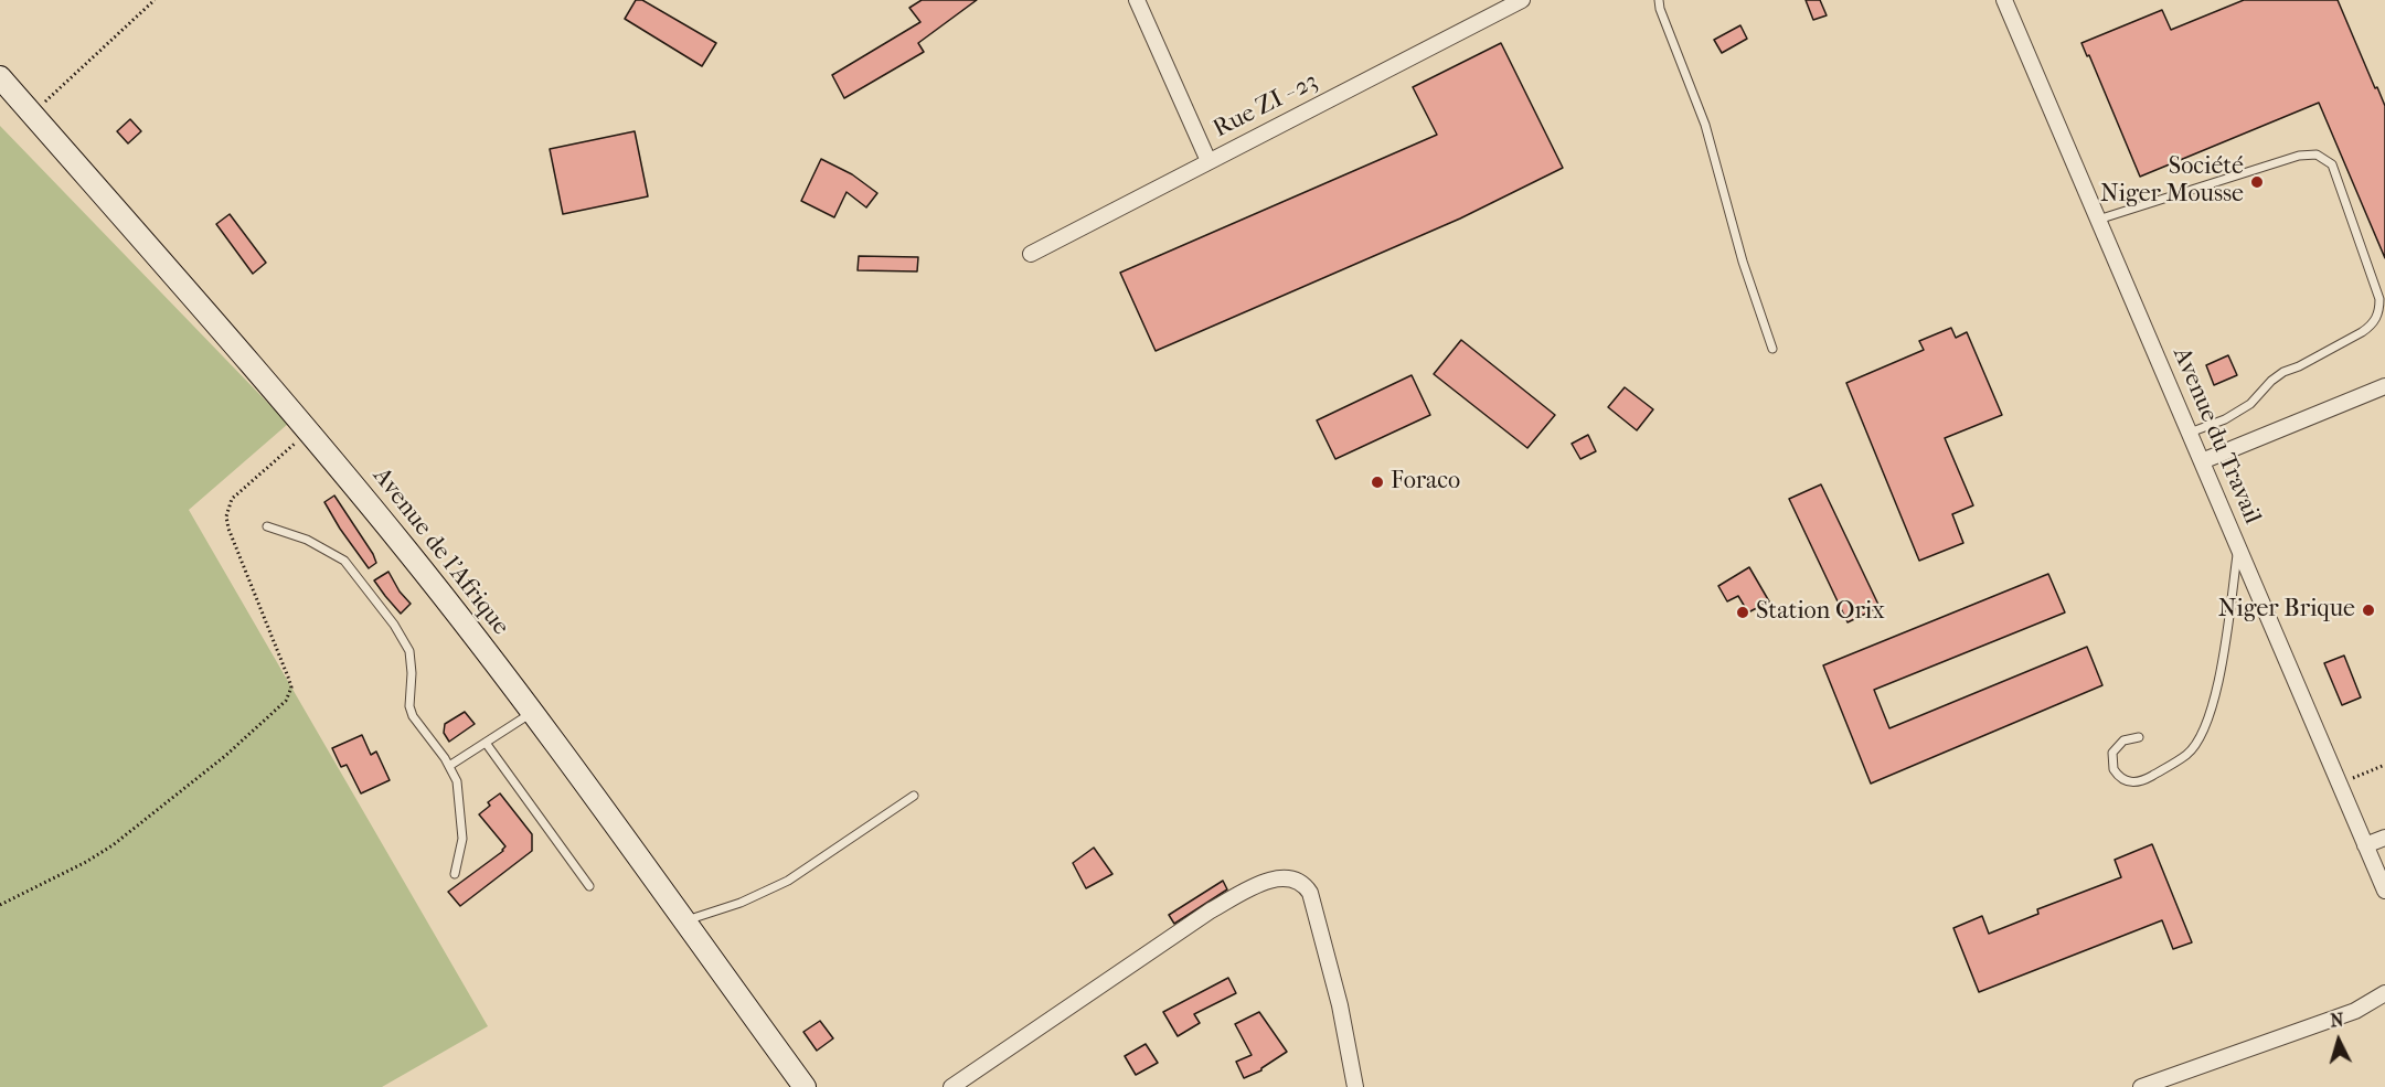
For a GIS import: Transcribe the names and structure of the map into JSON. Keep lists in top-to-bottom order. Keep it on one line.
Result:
{"streets":{"main road":["Avenue de l'Afrique"],"street":["Rue ZI - 23","Avenue du Travail"]},"places":["Société Niger Mousse","Foraco","Niger Brique","Station Orix"],"north":"top"}
